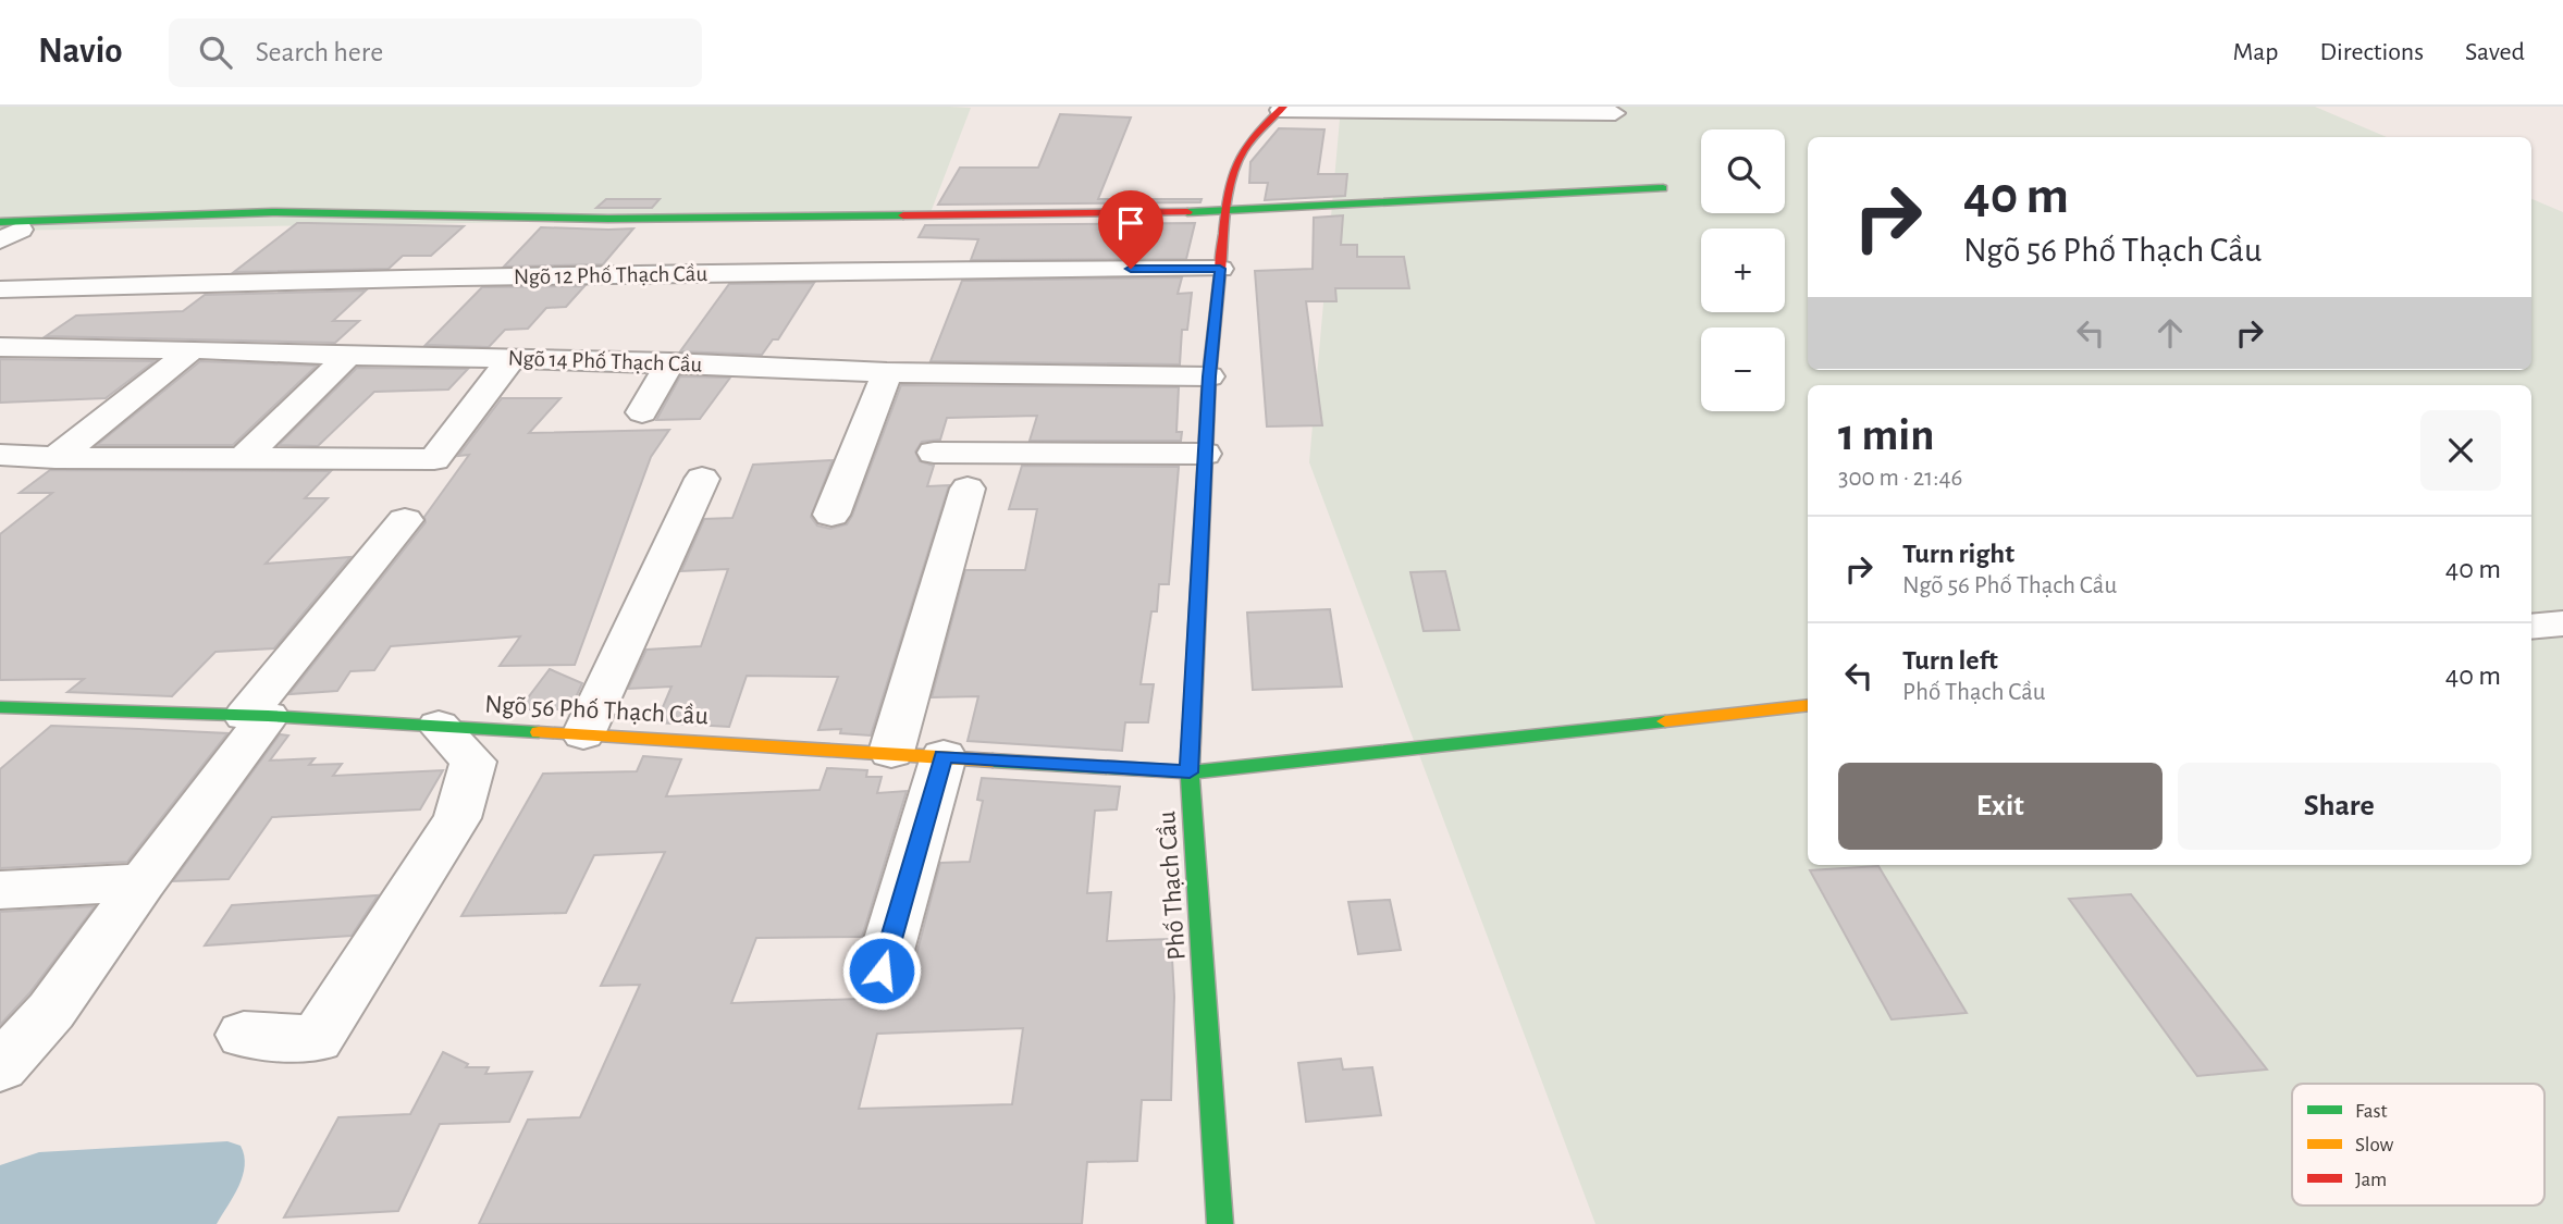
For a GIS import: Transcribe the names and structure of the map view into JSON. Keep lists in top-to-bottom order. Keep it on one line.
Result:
{"streets":{"street":["Ngõ 12 Phố Thạch Cầu","Ngõ 14 Phố Thạch Cầu","Ngõ 56 Phố Thạch Cầu","Phố Thạch Cầu"]},"crossings":[["Ngõ 12 Phố Thạch Cầu","Phố Thạch Cầu"],["Ngõ 14 Phố Thạch Cầu","Phố Thạch Cầu"],["Ngõ 56 Phố Thạch Cầu","Phố Thạch Cầu"]],"legend":["Fast","Slow","Jam"],"page":{"header":"Navio","search":"Search here","nav":["Map","Directions","Saved"],"map_buttons":["+","−"],"turn":["40 m","Ngõ 56 Phố Thạch Cầu"],"heading":["1 min","300 m · 21:46"],"list":[{"name":"Turn right","note":"Ngõ 56 Phố Thạch Cầu","value":"40 m"},{"name":"Turn left","note":"Phố Thạch Cầu","value":"40 m"}],"buttons":["Exit","Share"]}}
